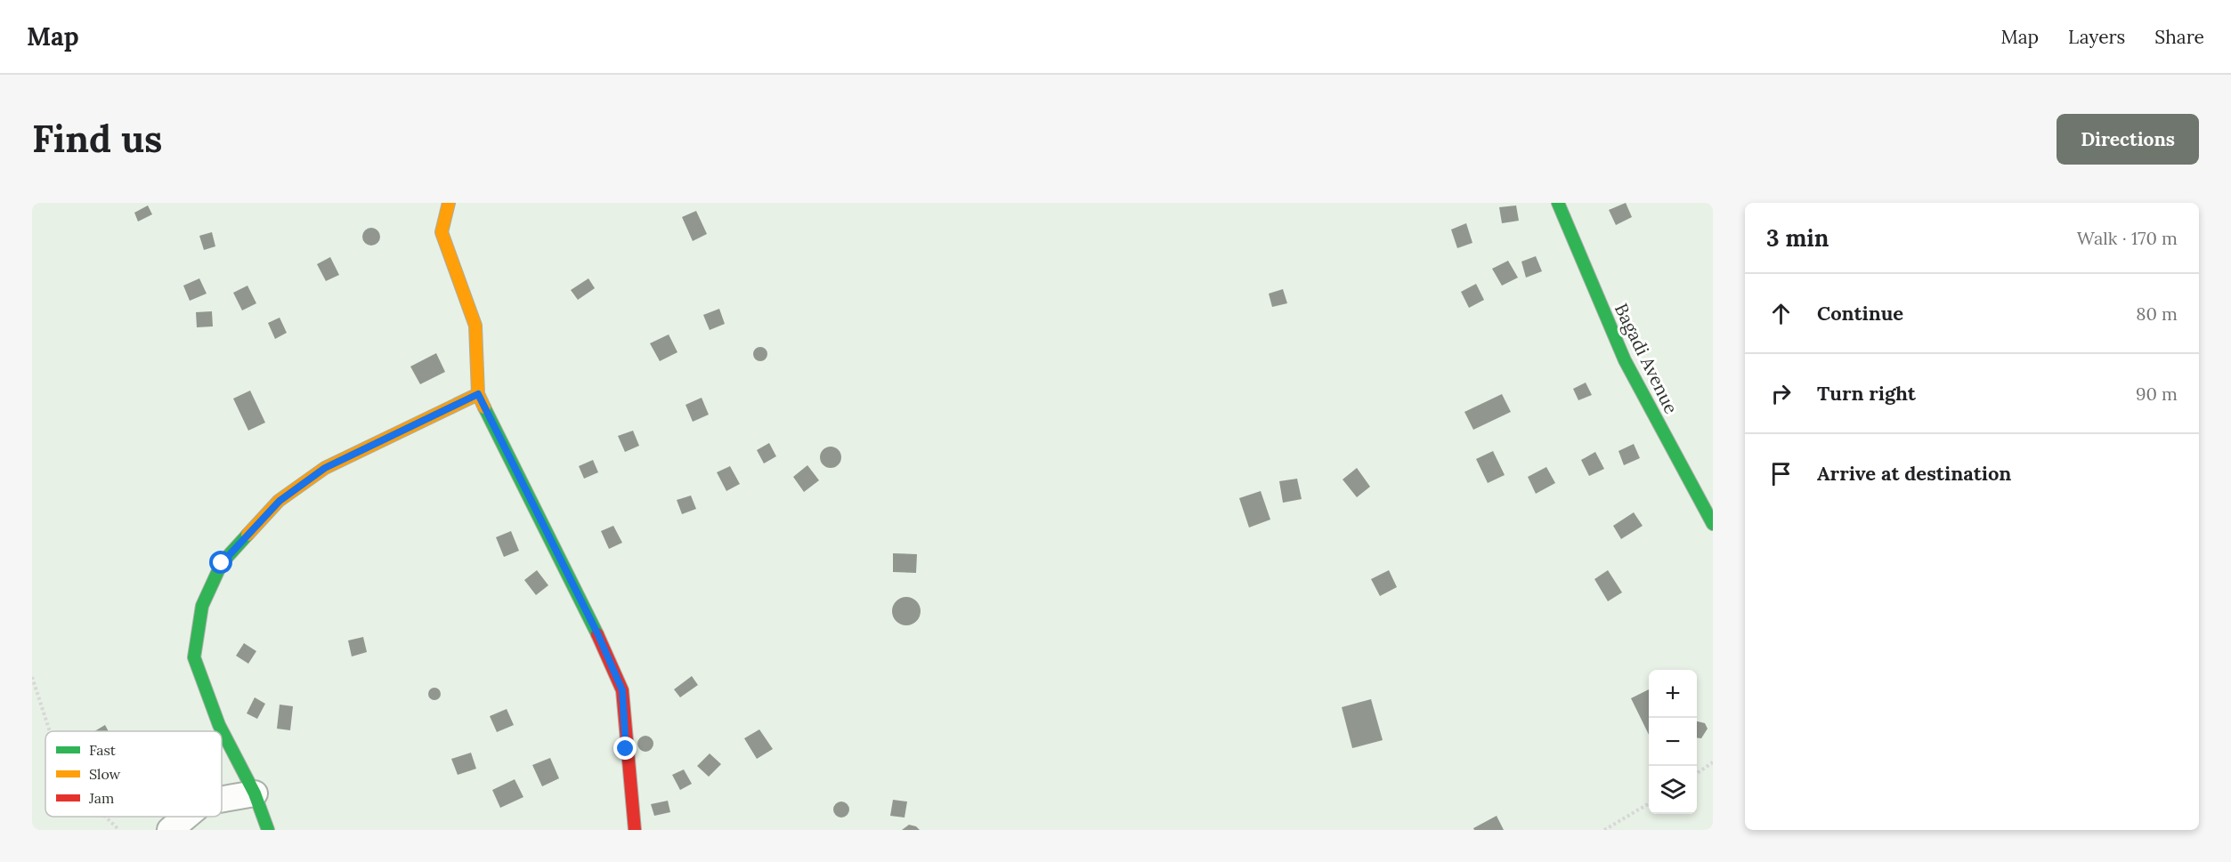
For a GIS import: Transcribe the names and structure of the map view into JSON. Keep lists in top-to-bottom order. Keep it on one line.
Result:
{"streets":{"street":["Bagadi Avenue"]},"legend":["Fast","Slow","Jam"],"page":{"header":"Map","nav":["Map","Layers","Share"],"buttons":"Directions","title":"Find us","heading":["3 min","Walk · 170 m"],"list":[["Continue","80 m"],["Turn right","90 m"],"Arrive at destination"],"map_buttons":["+","−"]}}
